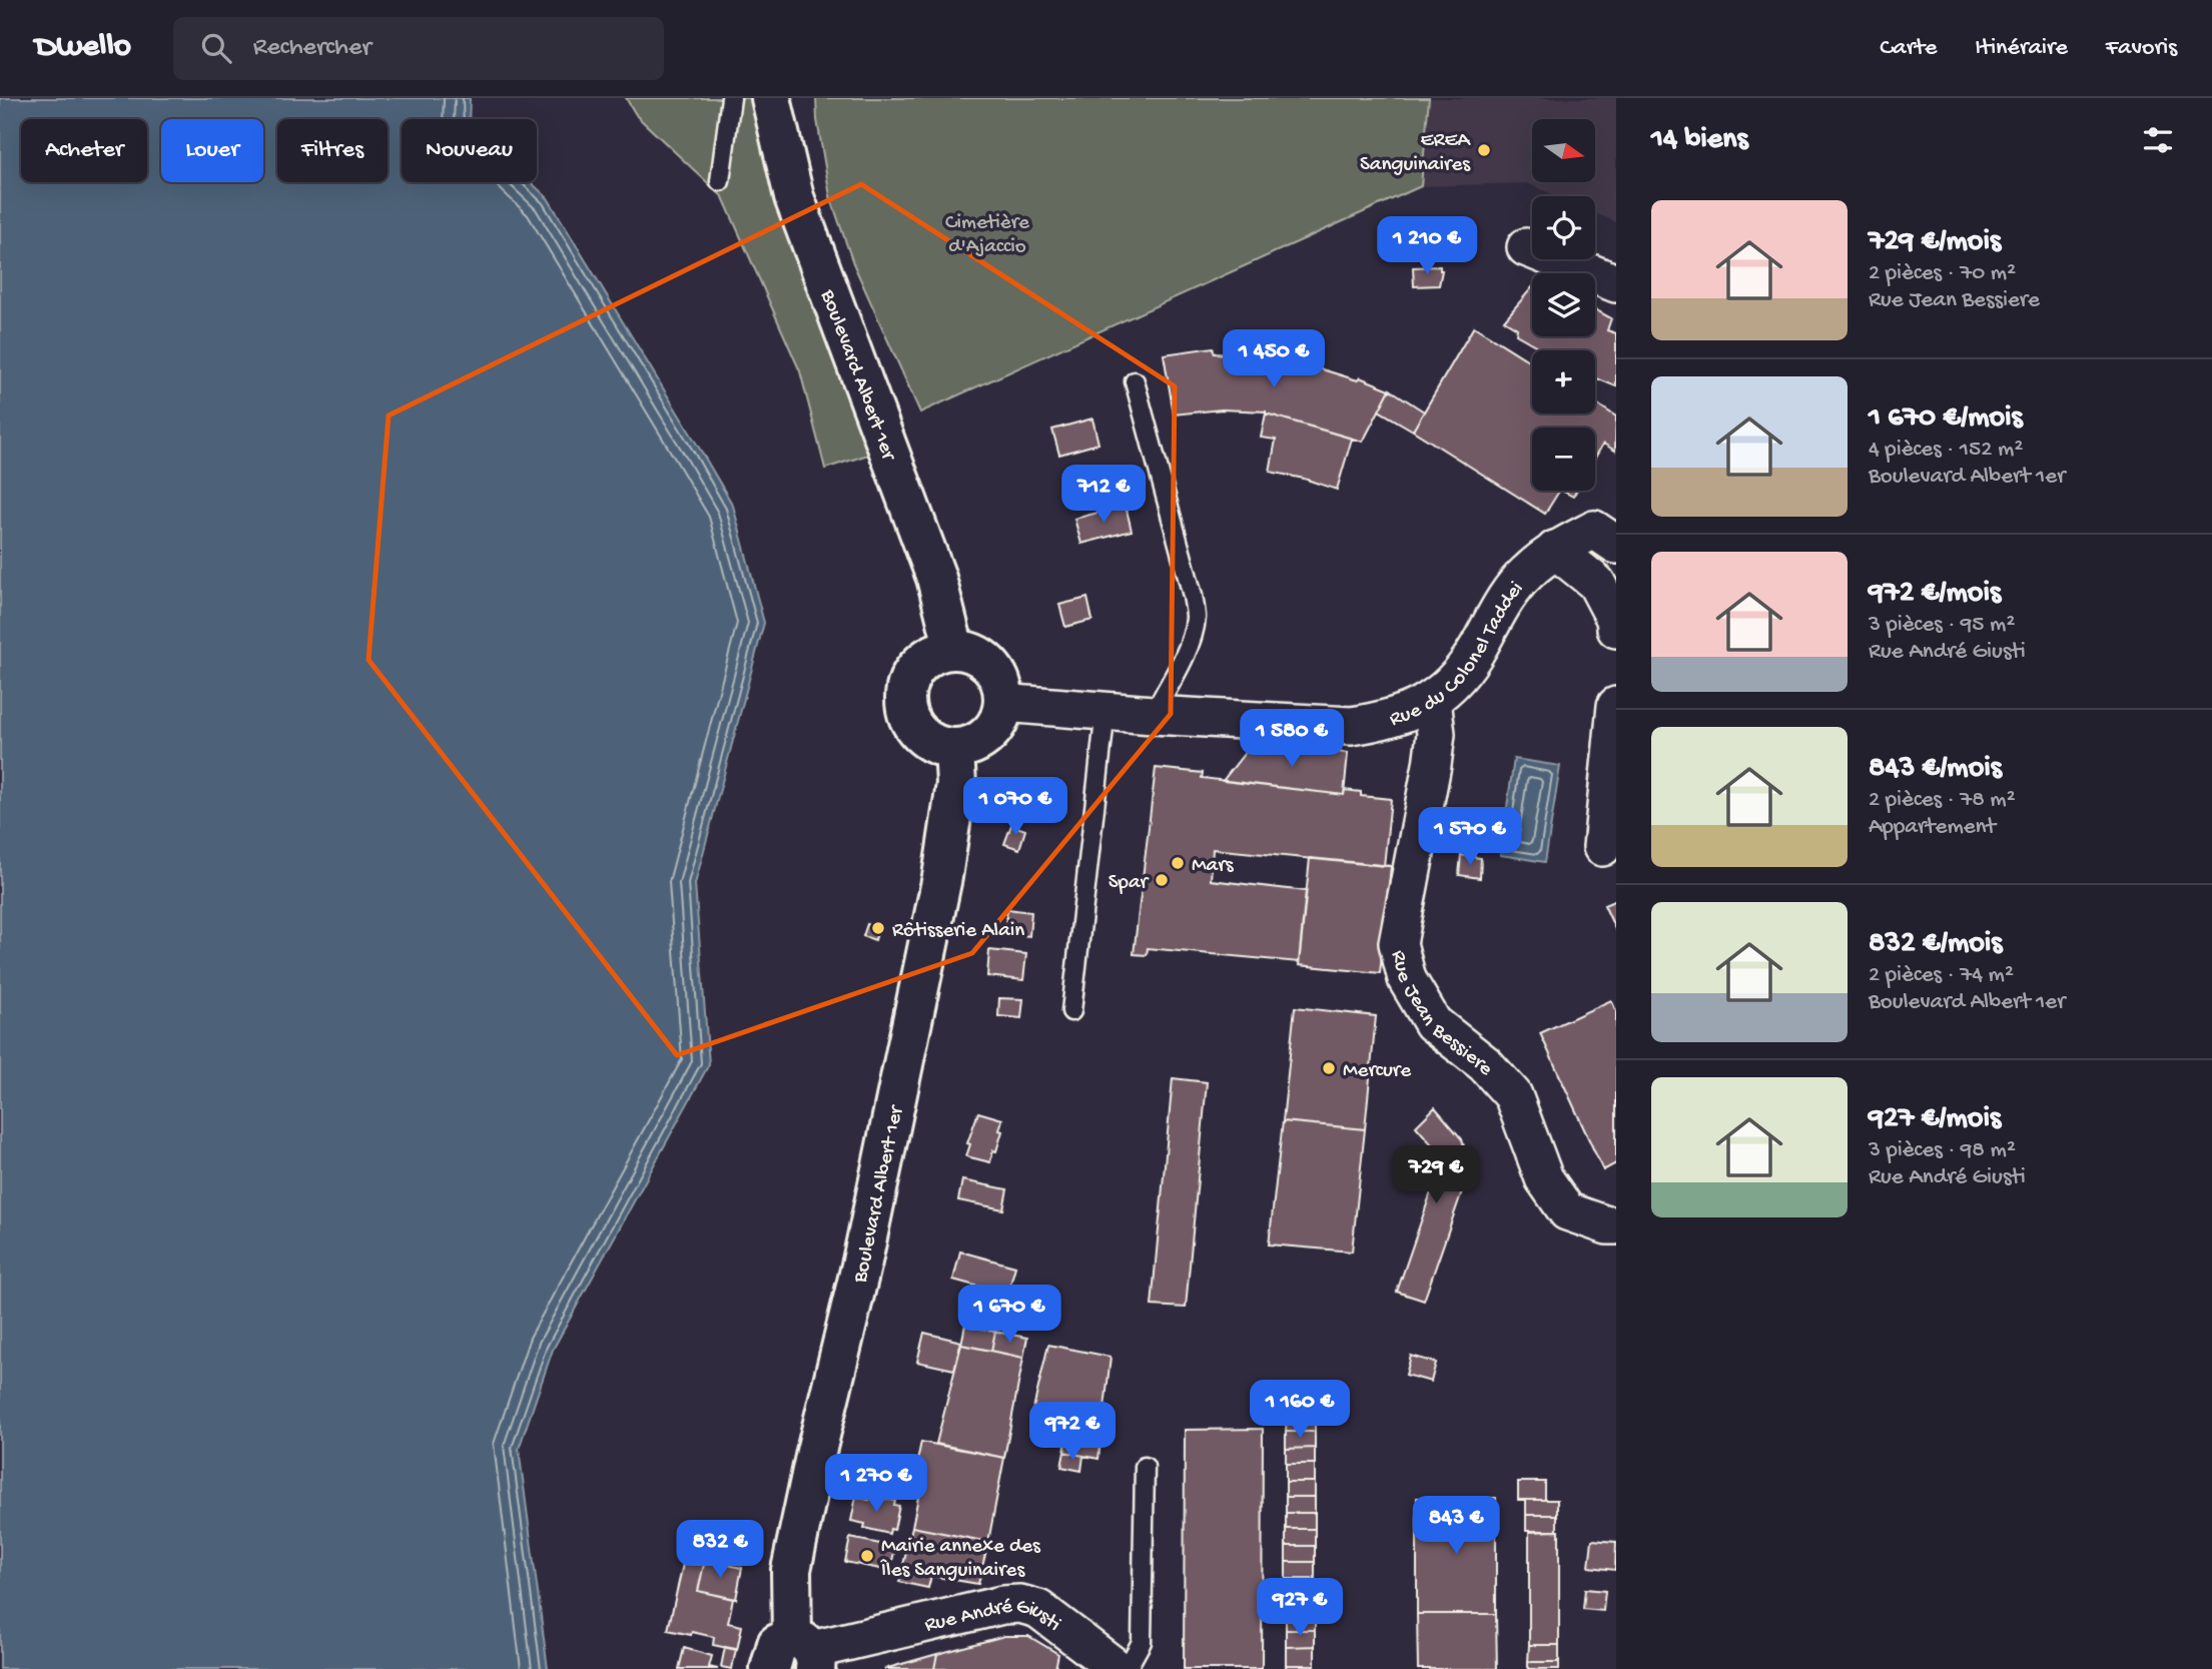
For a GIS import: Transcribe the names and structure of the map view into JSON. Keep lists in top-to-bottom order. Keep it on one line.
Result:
{"streets":{"main road":["Boulevard Albert 1er"],"street":["Rue du Colonel Taddei","Rue Jean Bessiere","Rue André Giusti"]},"crossings":[["Boulevard Albert 1er","Rue du Colonel Taddei"],["Boulevard Albert 1er","Rue André Giusti"],["Rue du Colonel Taddei","Rue Jean Bessiere"]],"parks":["Cimetière d'Ajaccio"],"places":["EREA Sanguinaires","Mars","Spar","Rôtisserie Alain","Mercure","Mairie annexe des Îles Sanguinaires"],"north":"right","page":{"header":"Dwello","search":"Rechercher","nav":["Carte","Itinéraire","Favoris"],"heading":"14 biens","map_buttons":["+","−"],"chip":["Acheter","Louer","Filtres","Nouveau"],"list":[{"name":"729 €/mois","note":"2 pièces · 70 m² · Rue Jean Bessiere"},{"name":"1 670 €/mois","note":"4 pièces · 152 m² · Boulevard Albert 1er"},{"name":"972 €/mois","note":"3 pièces · 95 m² · Rue André Giusti"},{"name":"843 €/mois","note":"2 pièces · 78 m² · Appartement"},{"name":"832 €/mois","note":"2 pièces · 74 m² · Boulevard Albert 1er"},{"name":"927 €/mois","note":"3 pièces · 98 m² · Rue André Giusti"}],"price":["1 210 €","1 450 €","712 €","1 580 €","1 070 €","1 570 €","729 €","1 670 €","1 160 €","972 €","1 270 €","843 €","832 €","927 €"]}}
